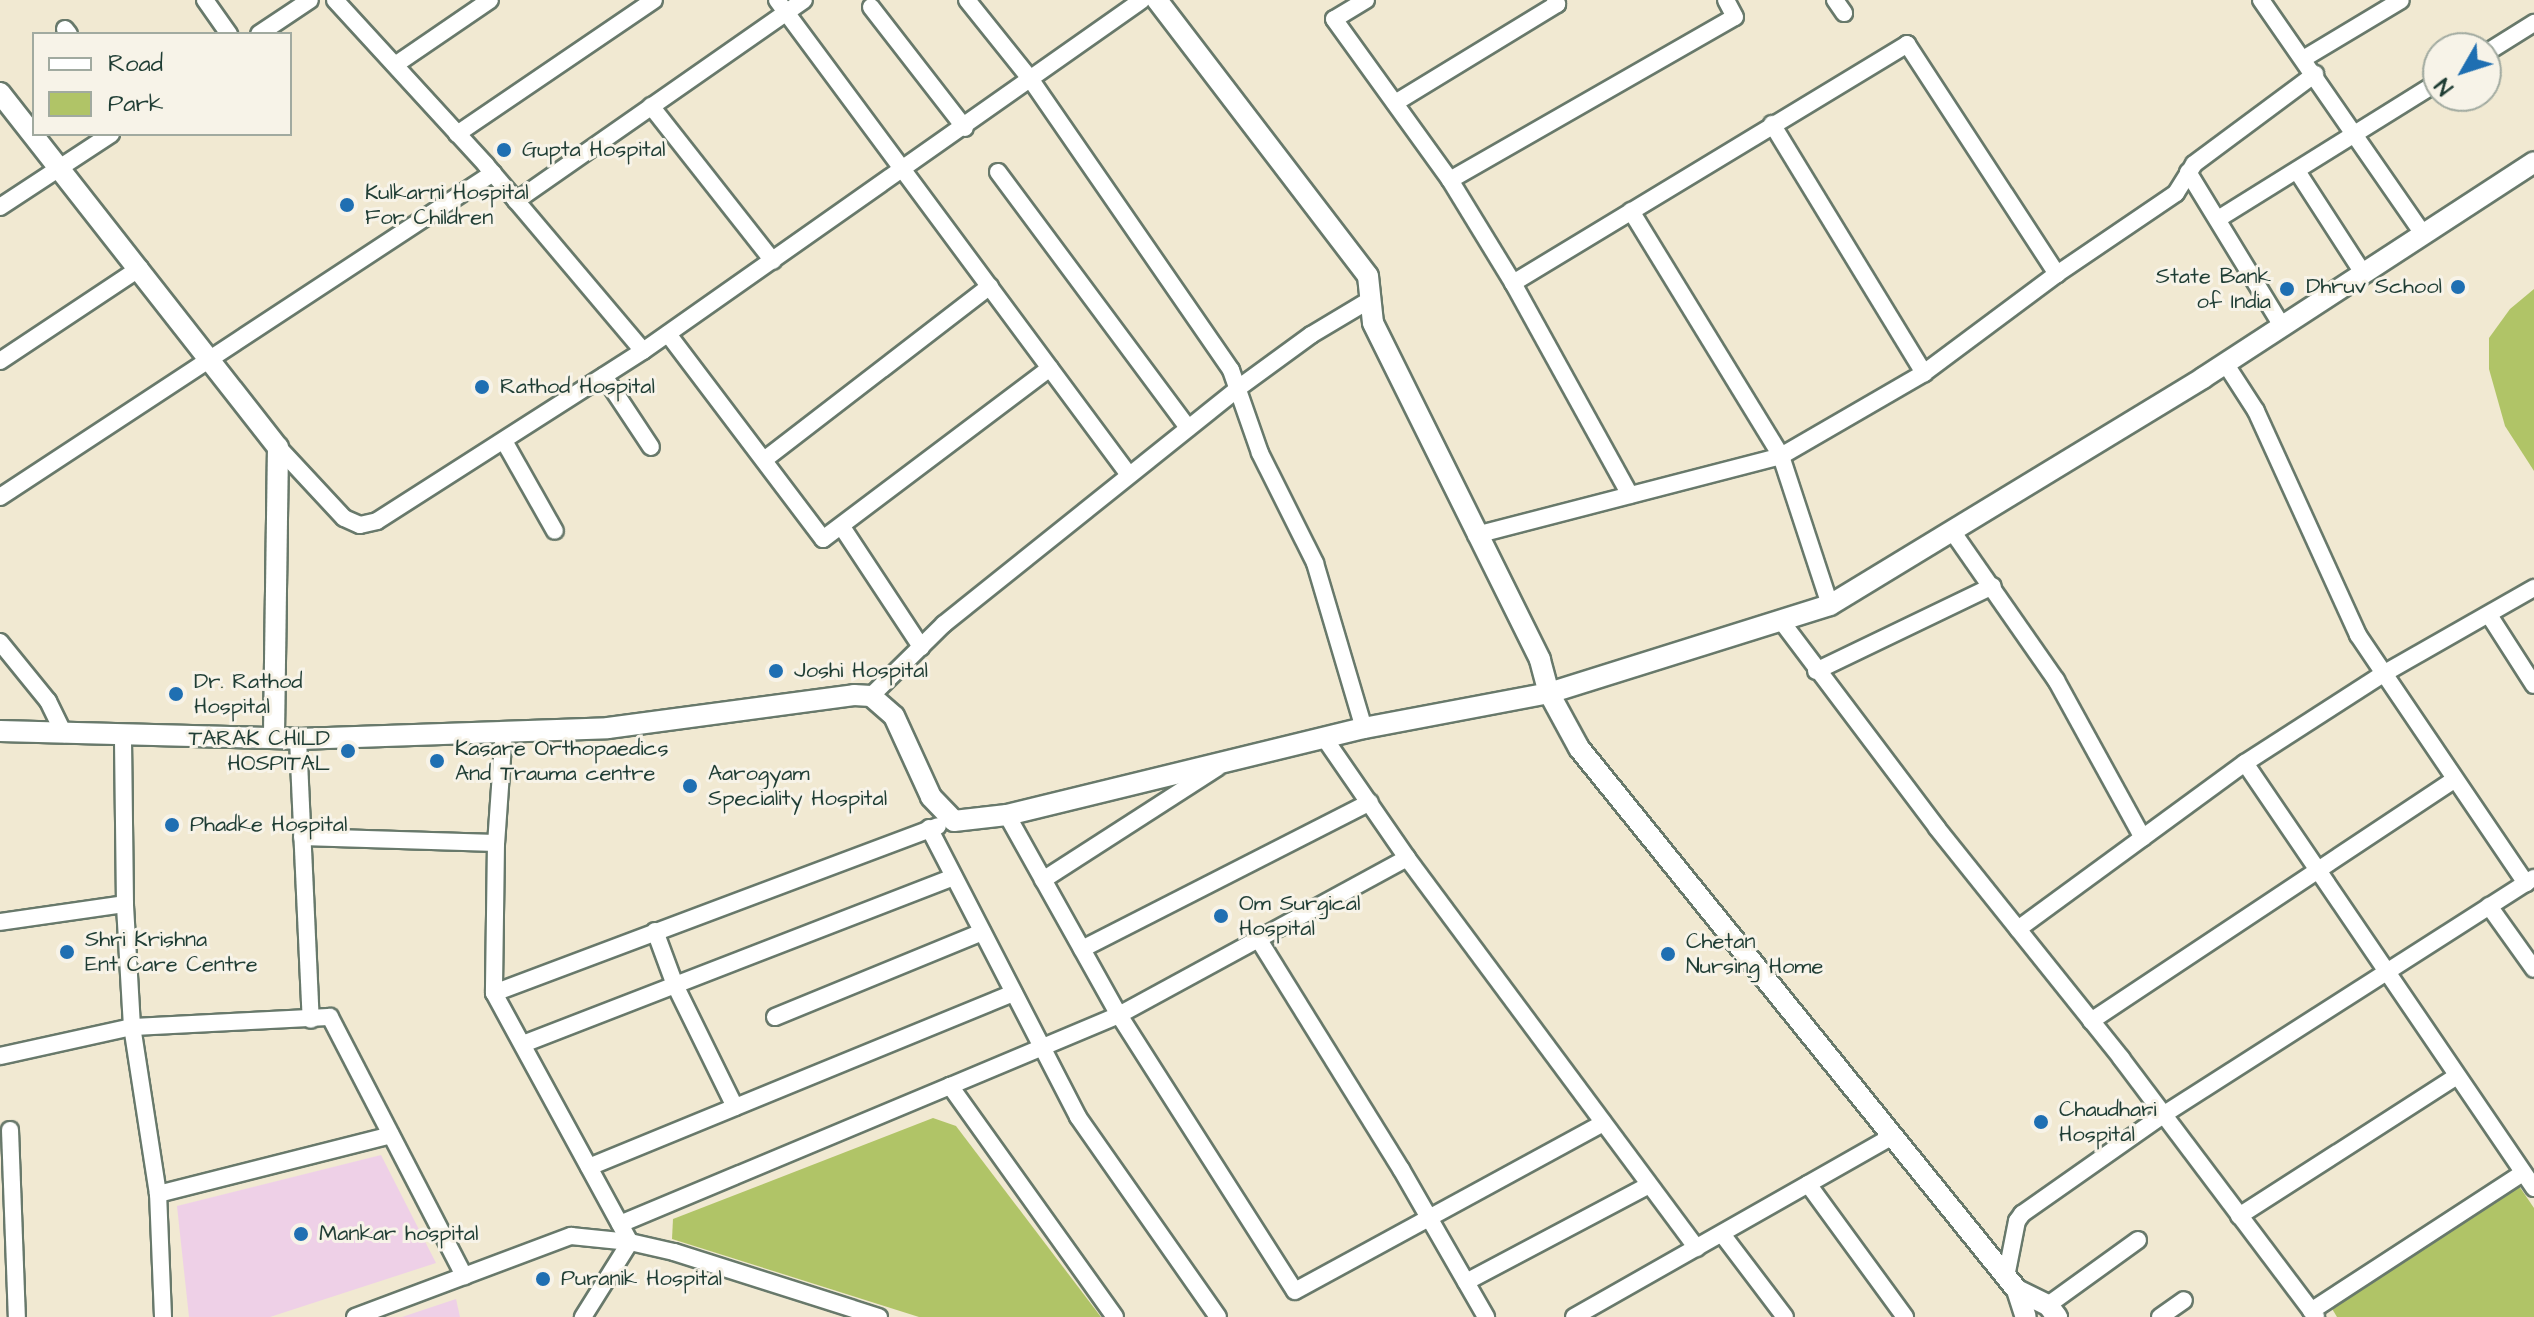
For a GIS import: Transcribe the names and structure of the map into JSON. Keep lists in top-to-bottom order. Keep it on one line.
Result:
{"places":["Gupta Hospital","Kulkarni Hospital For Children","Dhruv School","State Bank of India","Rathod Hospital","Joshi Hospital","Dr. Rathod Hospital","TARAK CHILD HOSPITAL","Kasare Orthopaedics And Trauma centre","Aarogyam Speciality Hospital","Phadke Hospital","Om Surgical Hospital","Shri Krishna Ent Care Centre","Chetan Nursing Home","Chaudhari Hospital","Mankar hospital","Puranik Hospital"],"legend":["Road","Park"],"north":"bottom left"}
